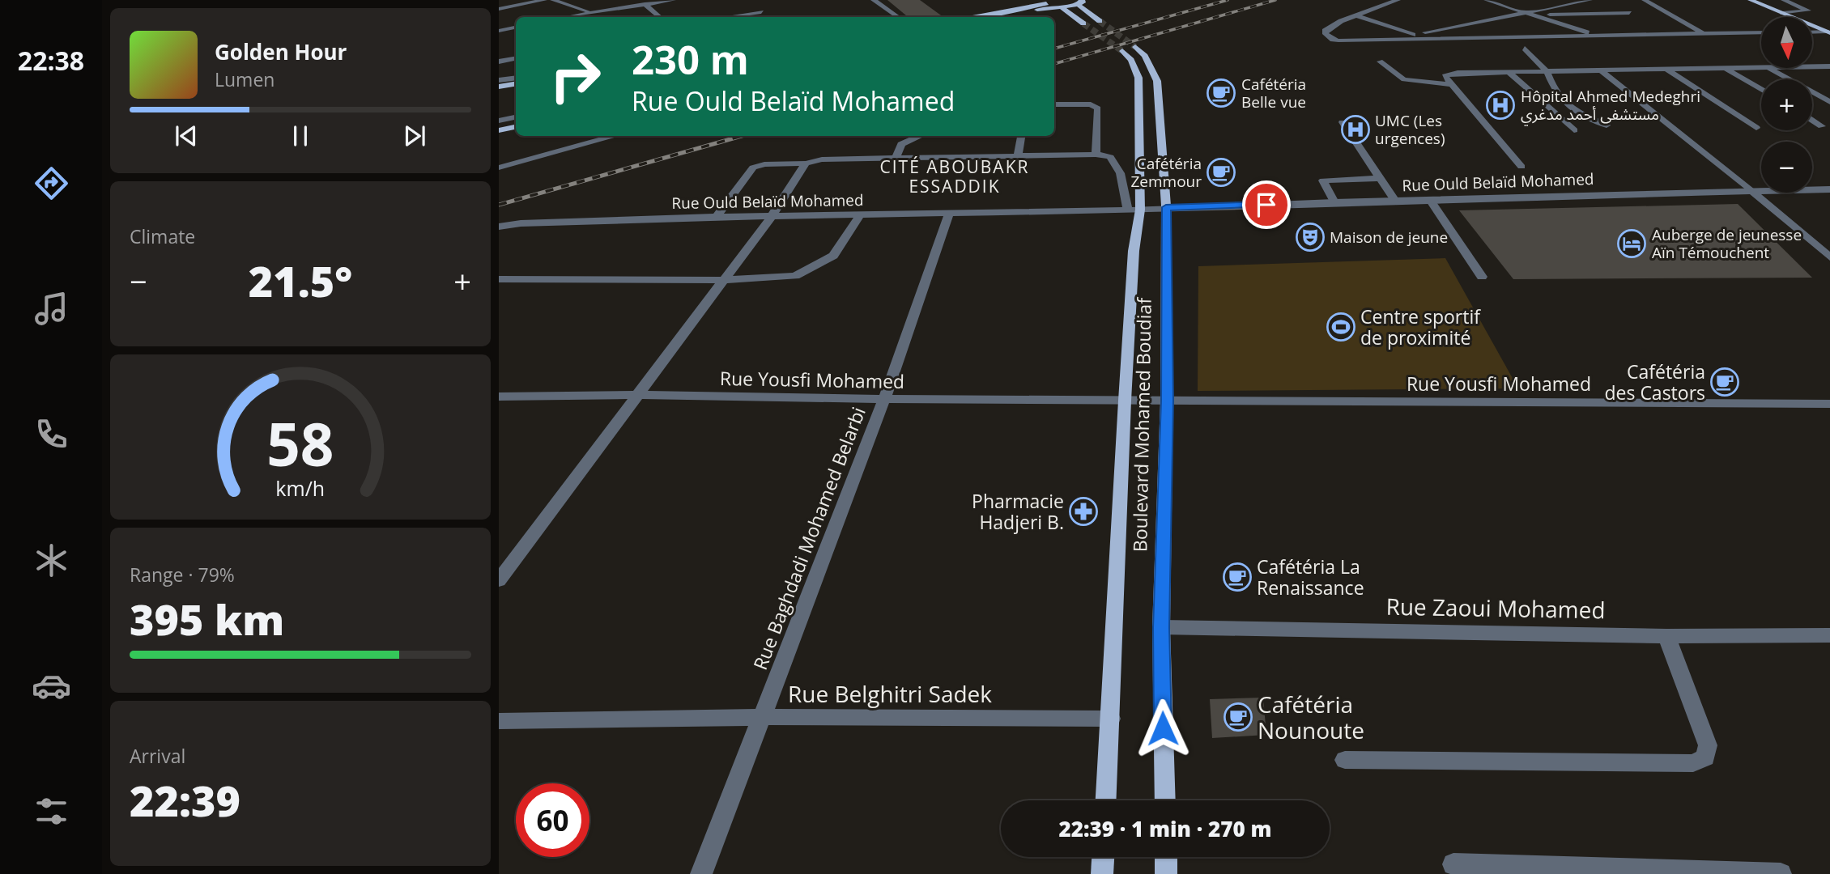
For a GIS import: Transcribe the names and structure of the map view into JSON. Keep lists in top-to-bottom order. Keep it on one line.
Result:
{"streets":{"main road":["Boulevard Mohamed Boudiaf"],"street":["Rue Ould Belaïd Mohamed","Rue Yousfi Mohamed","Rue Baghdadi Mohamed Belarbi","Rue Zaoui Mohamed","Rue Belghitri Sadek"]},"crossings":[["Rue Ould Belaïd Mohamed","Boulevard Mohamed Boudiaf"],["Rue Ould Belaïd Mohamed","Rue Baghdadi Mohamed Belarbi"],["Rue Yousfi Mohamed","Boulevard Mohamed Boudiaf"],["Rue Yousfi Mohamed","Rue Baghdadi Mohamed Belarbi"],["Boulevard Mohamed Boudiaf","Rue Zaoui Mohamed"],["Boulevard Mohamed Boudiaf","Rue Belghitri Sadek"],["Rue Baghdadi Mohamed Belarbi","Rue Belghitri Sadek"]],"districts":["CITÉ ABOUBAKR ESSADDIK"],"places":{"cafe":["Cafétéria Belle vue","Cafétéria Zemmour","Cafétéria des Castors","Cafétéria La Renaissance","Cafétéria Nounoute"],"hospital":["Hôpital Ahmed Medeghri مستشفى أحمد مدغري","UMC (Les urgences)"],"theatre":["Maison de jeune"],"hotel":["Auberge de jeunesse Aïn Témouchent"],"sports":["Centre sportif de proximité"],"pharmacy":["Pharmacie Hadjeri B."]},"north":"bottom","page":{"tabs":"22:38","map_buttons":["+","−"],"turn":["230 m","Rue Ould Belaïd Mohamed"],"song":["Golden Hour","Lumen"],"tile":["Climate",["Range · 79%","395 km"],["Arrival","22:39"]],"heat":["−","21.5°","+"],"limit":"60","trip":"22:39 · 1 min · 270 m","gauge":["58","km/h"]}}
